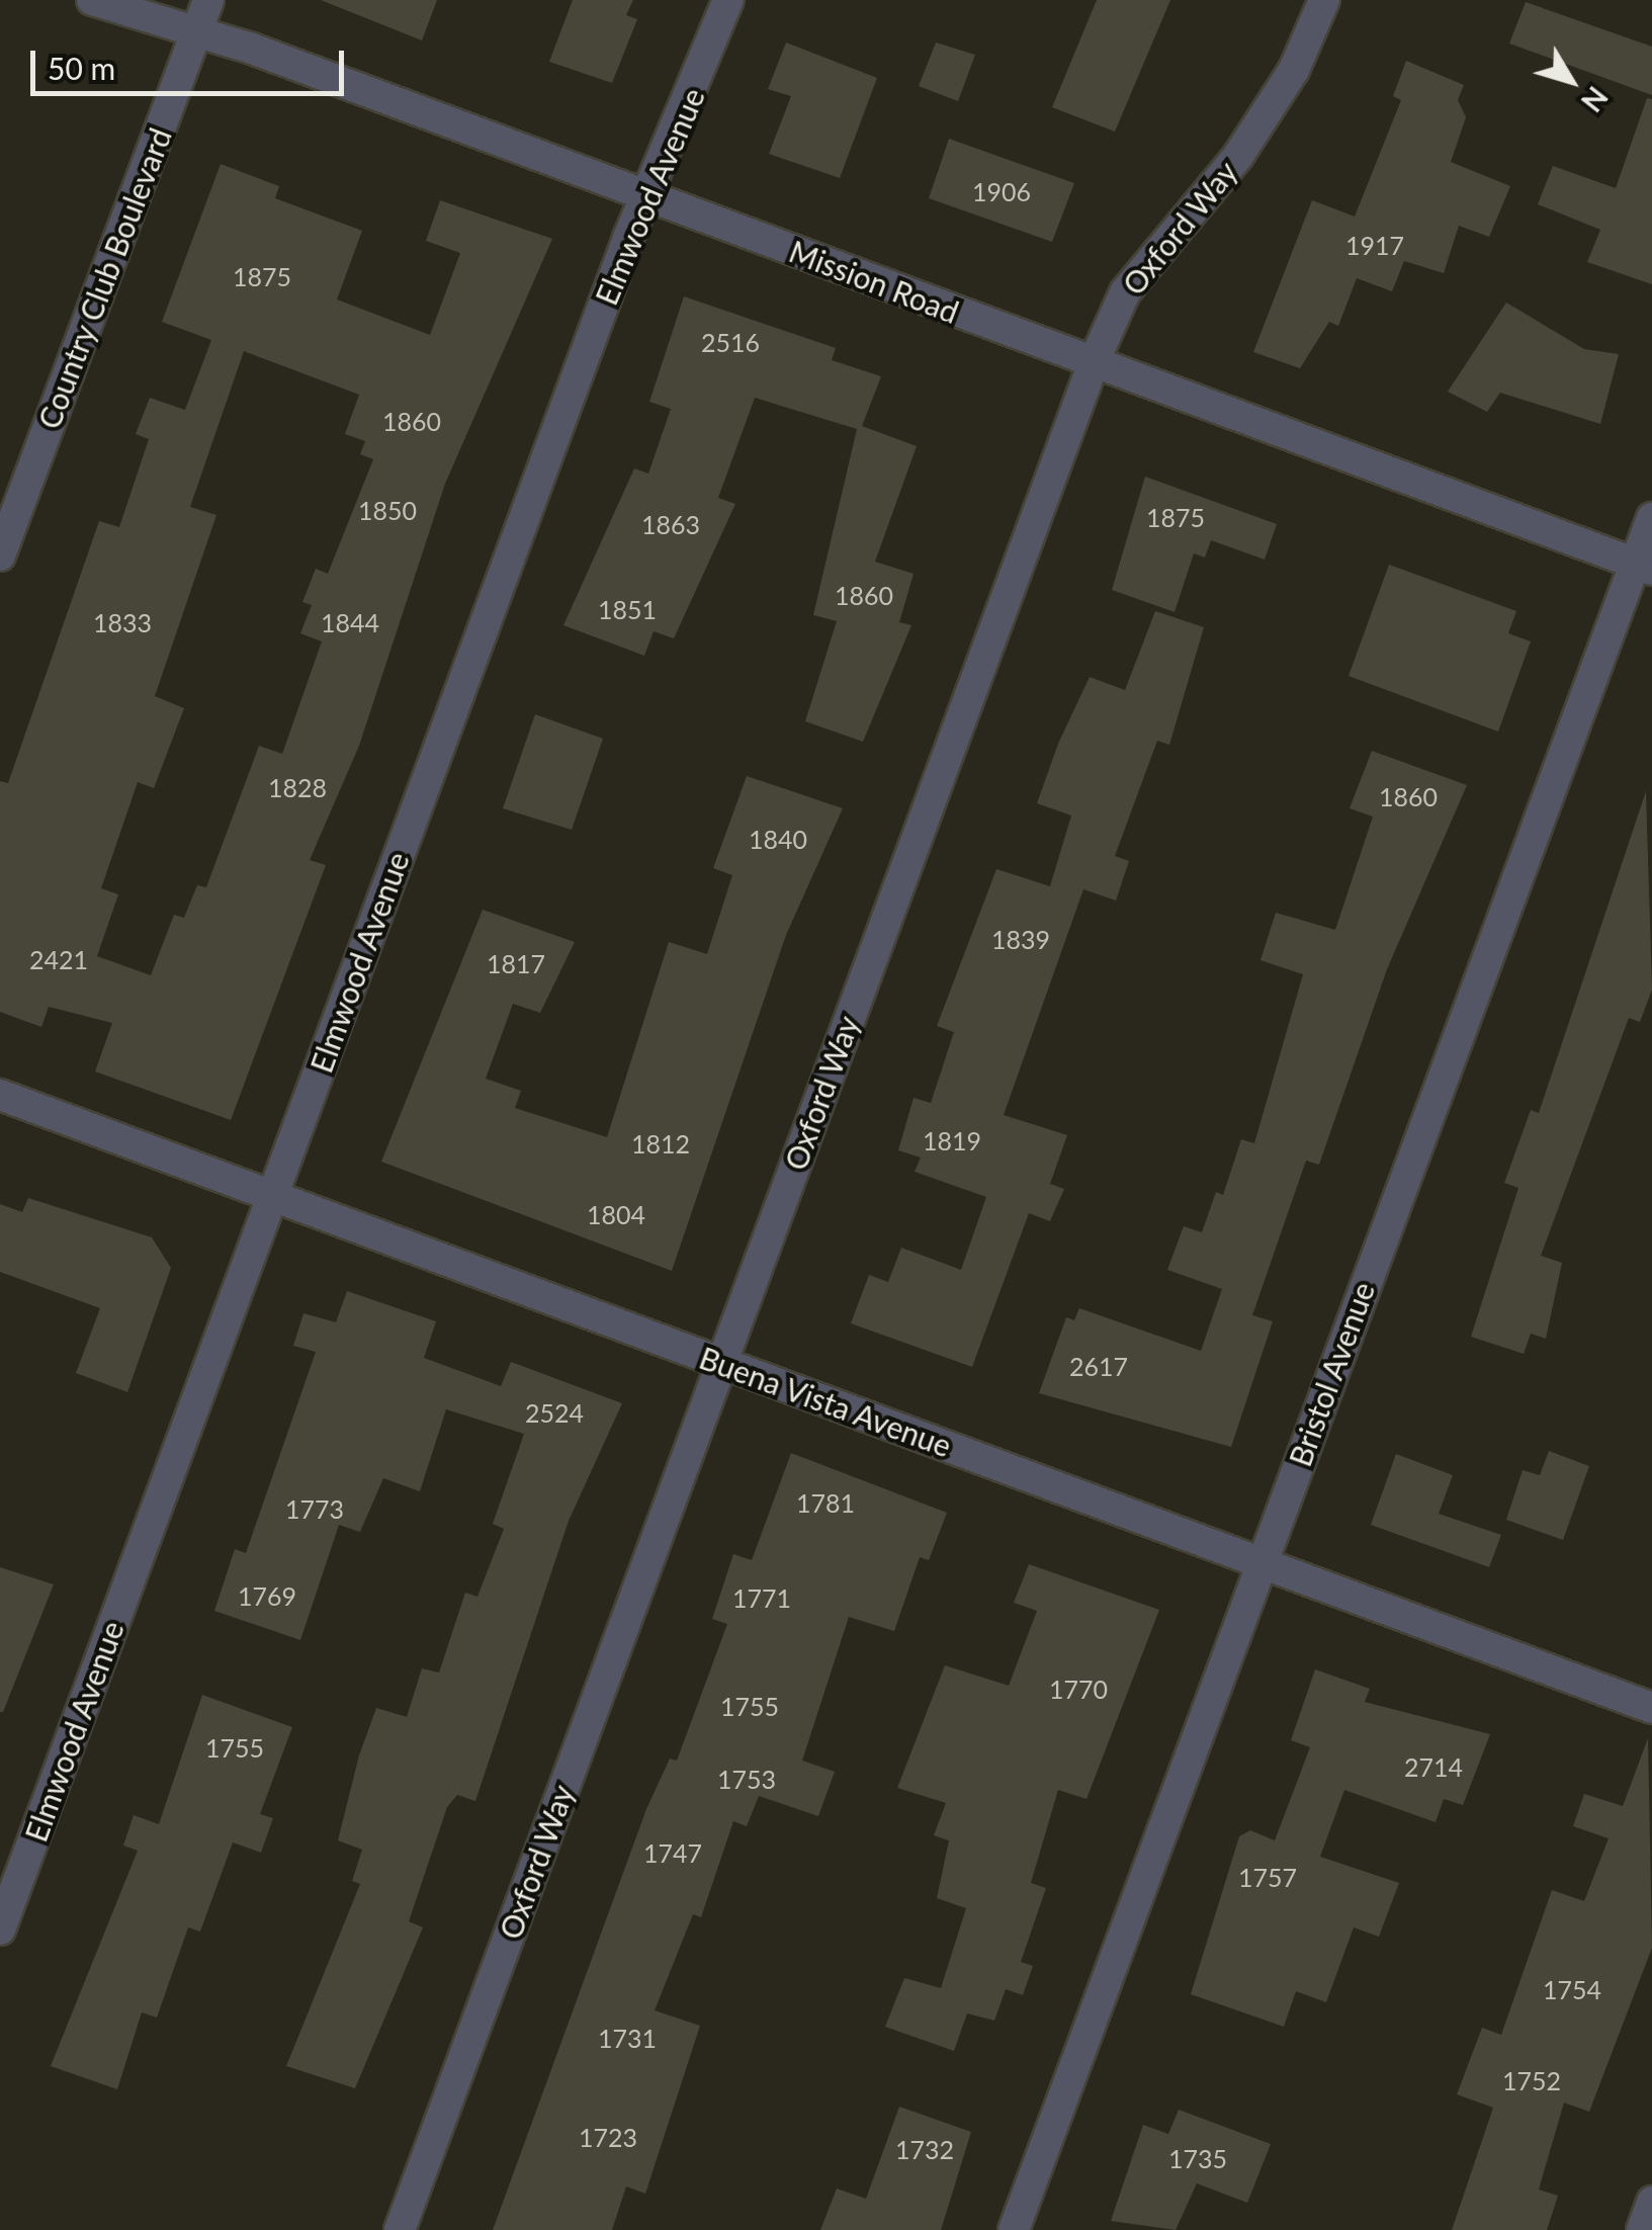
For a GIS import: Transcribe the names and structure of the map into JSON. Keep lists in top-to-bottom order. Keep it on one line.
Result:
{"streets":{"street":["Elmwood Avenue","Oxford Way","Country Club Boulevard","Mission Road","Bristol Avenue","Buena Vista Avenue"]},"crossings":[["Elmwood Avenue","Mission Road"],["Elmwood Avenue","Buena Vista Avenue"],["Oxford Way","Mission Road"],["Oxford Way","Buena Vista Avenue"],["Country Club Boulevard","Mission Road"],["Mission Road","Bristol Avenue"],["Bristol Avenue","Buena Vista Avenue"]],"house_numbers":["1906","1917","1875","2516","1860","1850","1875","1863","1860","1851","1833","1844","1828","1860","1840","1839","2421","1817","1819","1812","1804","2617","2524","1781","1773","1769","1771","1770","1755","1755","2714","1753","1747","1757","1754","1731","1752","1723","1732","1735"],"scale_bar":"50 m","north":"bottom right"}
